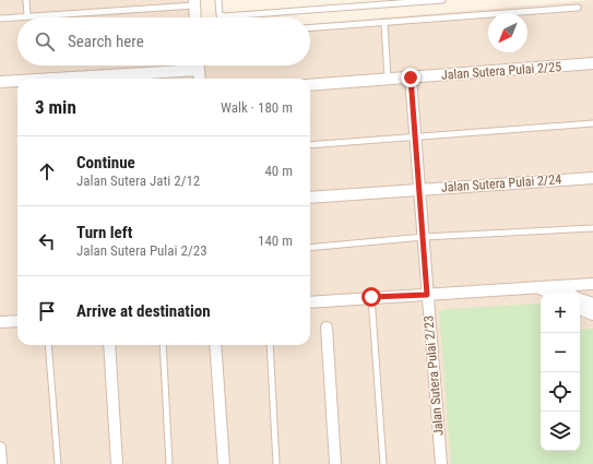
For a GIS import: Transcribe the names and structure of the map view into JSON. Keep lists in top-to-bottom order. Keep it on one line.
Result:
{"streets":{"street":["Jalan Sutera Pulai 2/25","Jalan Sutera Pulai 2/24","Jalan Sutera Pulai 2/23"]},"crossings":[["Jalan Sutera Pulai 2/25","Jalan Sutera Pulai 2/23"],["Jalan Sutera Pulai 2/24","Jalan Sutera Pulai 2/23"]],"north":"bottom left","page":{"search":"Search here","heading":["3 min","Walk · 180 m"],"list":[["Continue","Jalan Sutera Jati 2/12","40 m"],["Turn left","Jalan Sutera Pulai 2/23","140 m"],"Arrive at destination"],"map_buttons":["+","−"]}}
